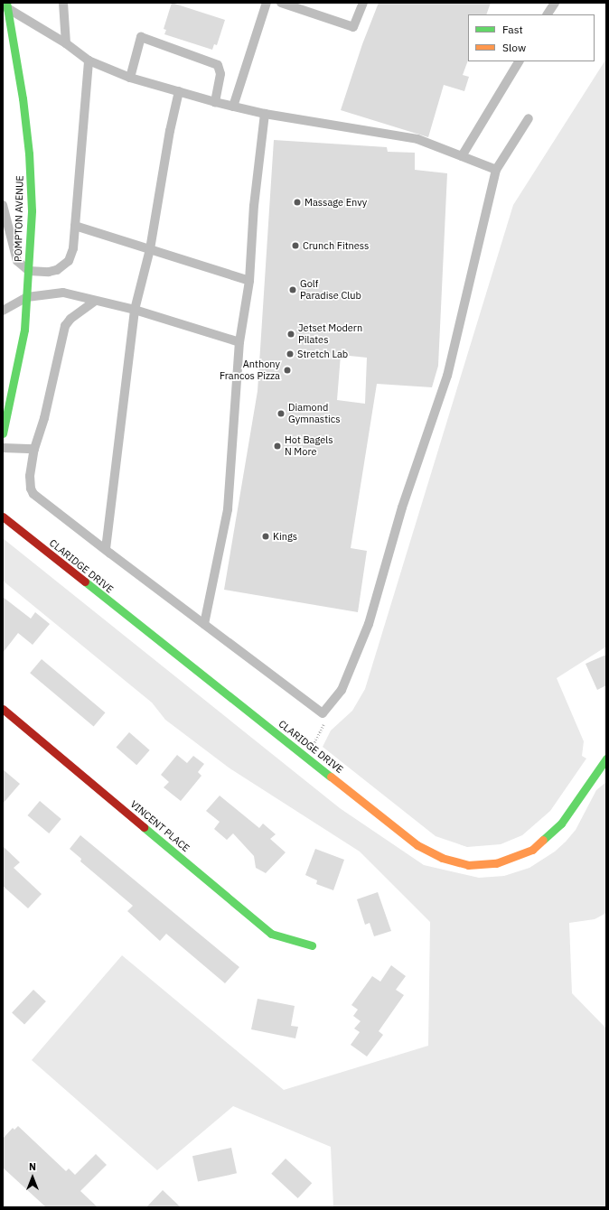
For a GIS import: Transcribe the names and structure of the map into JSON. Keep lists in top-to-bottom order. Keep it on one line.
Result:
{"streets":{"street":["POMPTON AVENUE","CLARIDGE DRIVE","VINCENT PLACE"]},"places":["Massage Envy","Crunch Fitness","Golf Paradise Club","Jetset Modern Pilates","Stretch Lab","Anthony Francos Pizza","Diamond Gymnastics","Hot Bagels N More","Kings"],"legend":["Fast","Slow"],"north":"top"}
